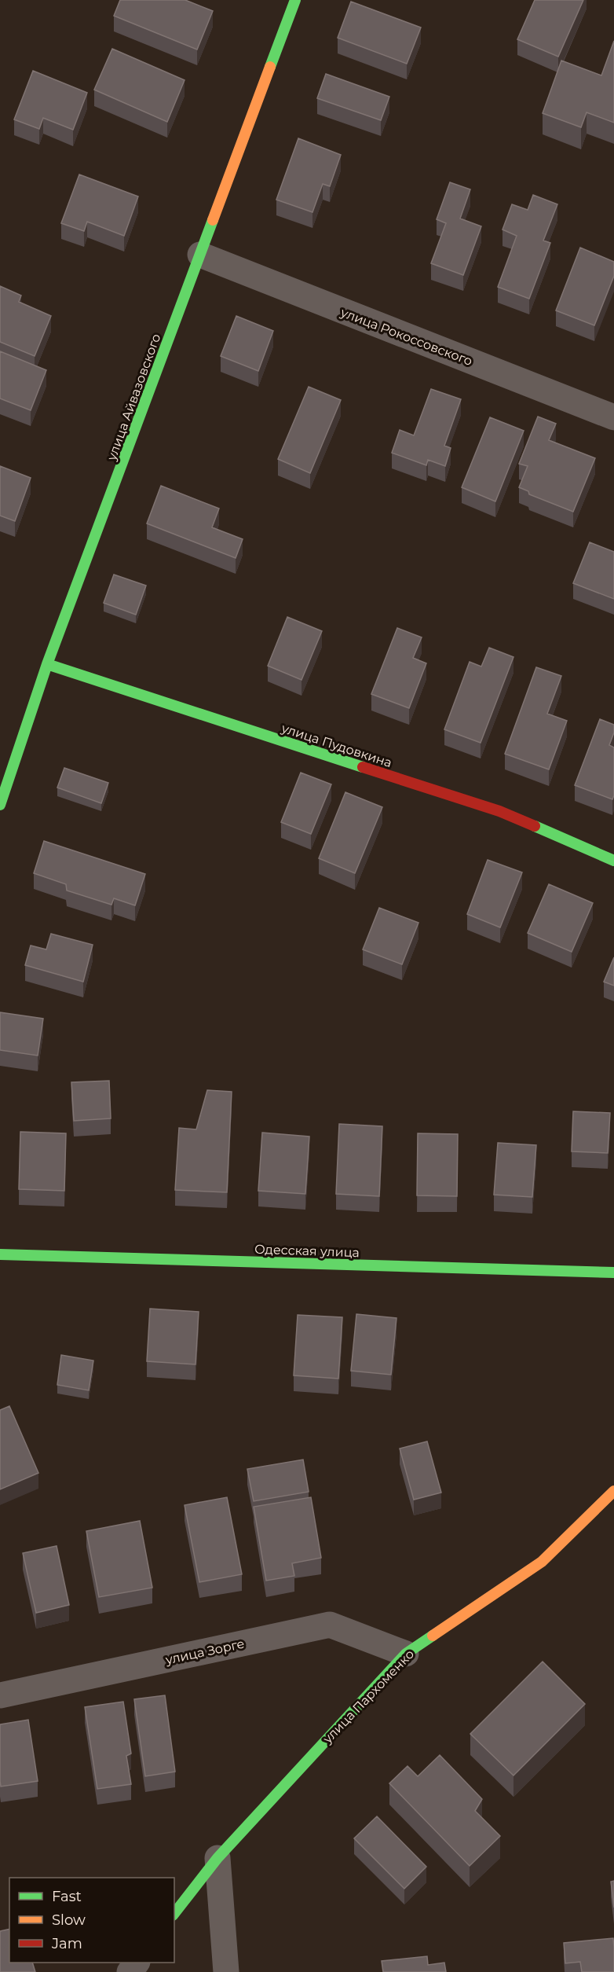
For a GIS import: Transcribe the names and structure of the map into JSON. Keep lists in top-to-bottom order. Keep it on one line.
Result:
{"streets":{"street":["улица Рокоссовского","улица Айвазовского","улица Пудовкина","Одесская улица","улица Зорге","улица Пархоменко"]},"crossings":[["улица Рокоссовского","улица Айвазовского"],["улица Айвазовского","улица Пудовкина"],["улица Зорге","улица Пархоменко"]],"legend":["Fast","Slow","Jam"]}
